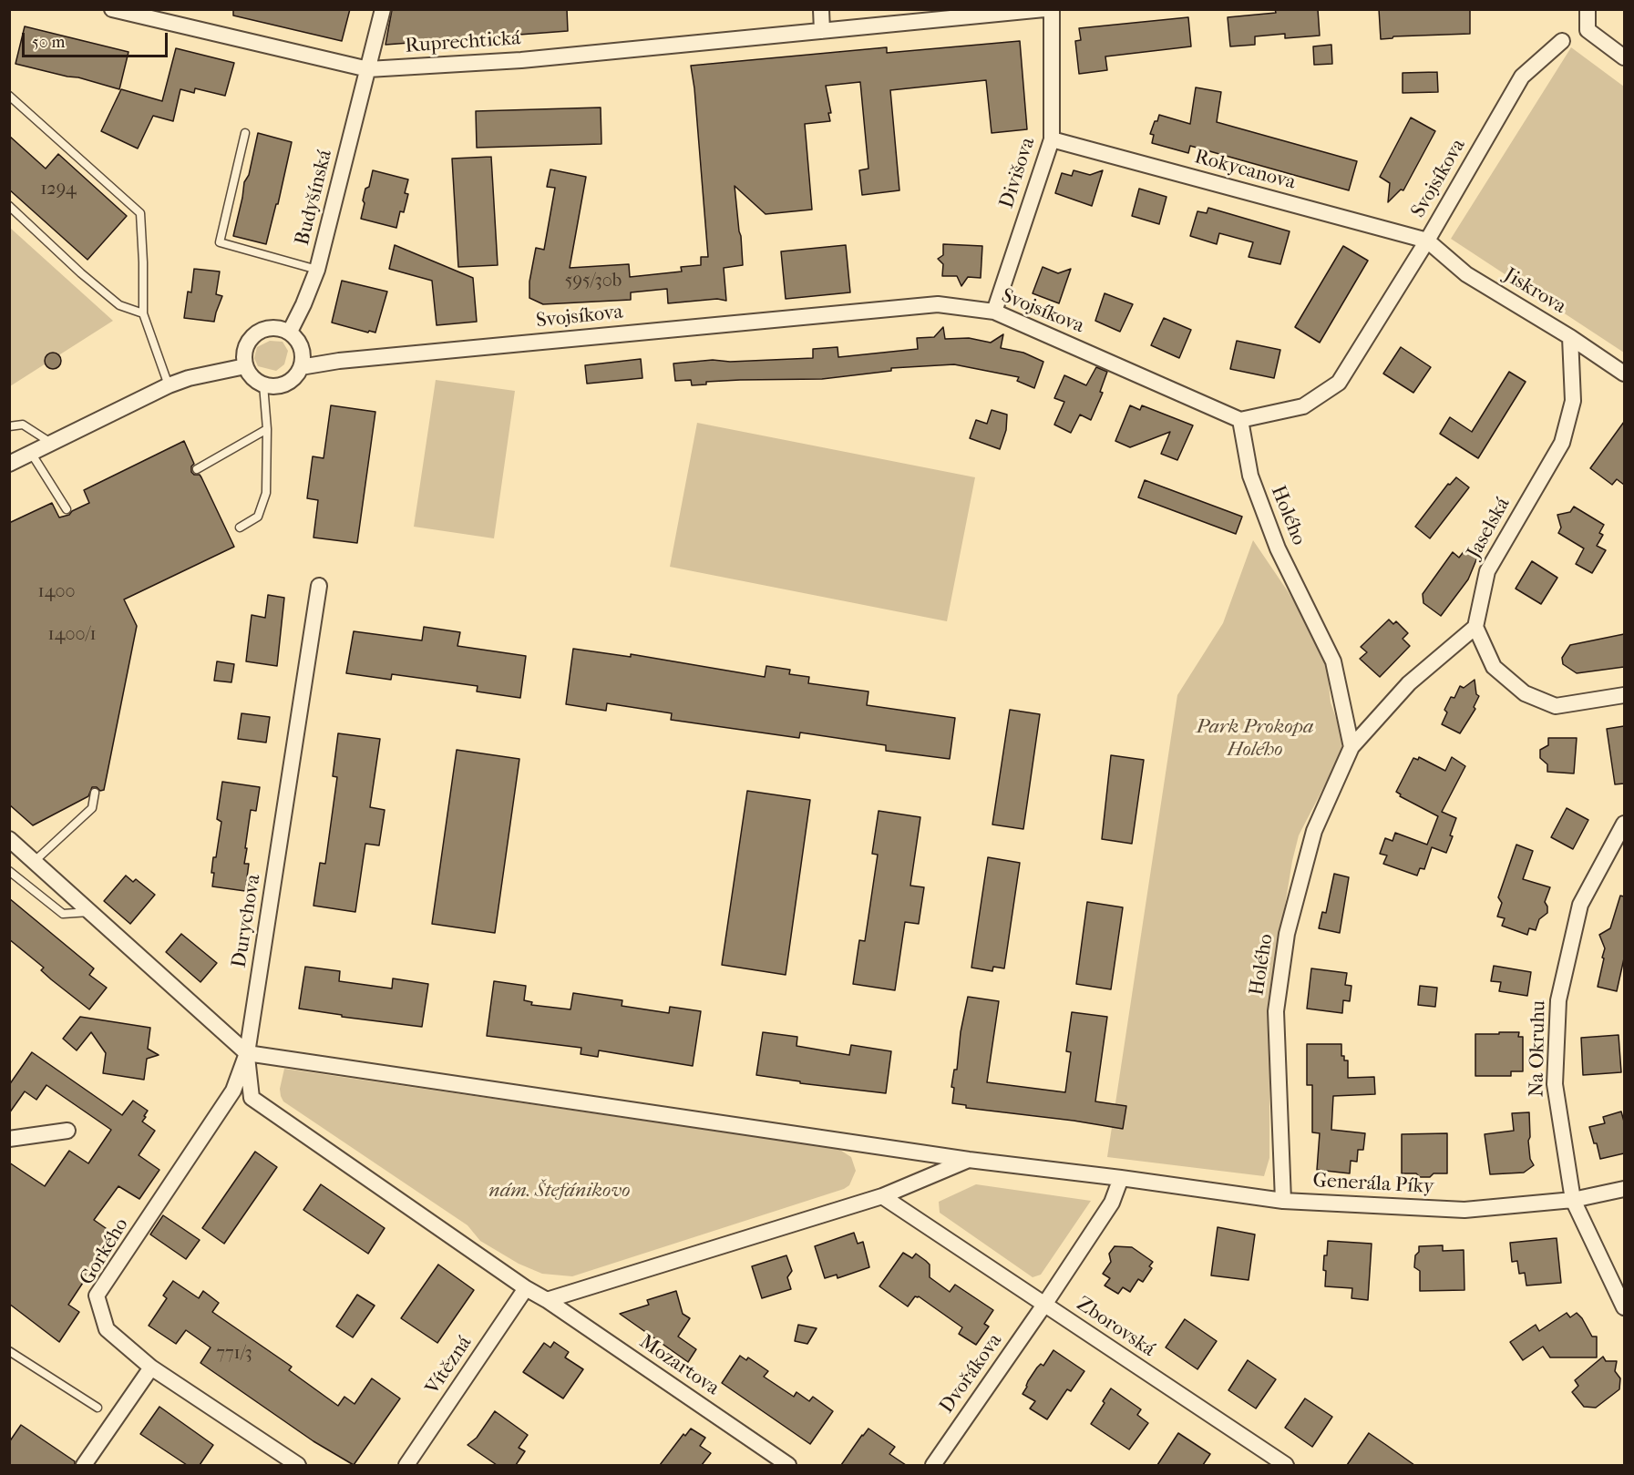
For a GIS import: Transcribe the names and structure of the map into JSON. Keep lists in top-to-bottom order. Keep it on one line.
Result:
{"streets":{"street":["Ruprechtická","Rokycanova","Divišova","Svojsíkova","Budyšínská","Jiskrova","Holého","Jaselská","Durychova","Na Okruhu","Generála Píky","Gorkého","Zborovská","Vítězná","Mozartova","Dvořákova"]},"crossings":[["Ruprechtická","Budyšínská"],["Rokycanova","Divišova"],["Rokycanova","Svojsíkova"],["Rokycanova","Jiskrova"],["Divišova","Svojsíkova"],["Svojsíkova","Budyšínská"],["Svojsíkova","Jiskrova"],["Svojsíkova","Holého"],["Jiskrova","Jaselská"],["Holého","Jaselská"],["Holého","Generála Píky"],["Durychova","Gorkého"],["Na Okruhu","Generála Píky"],["Generála Píky","Zborovská"],["Zborovská","Dvořákova"]],"parks":["Park Prokopa Holého","nám. Štefánikovo"],"house_numbers":["1294","595/30b","1400","1400/1","771/3"],"scale_bar":"50 m"}
